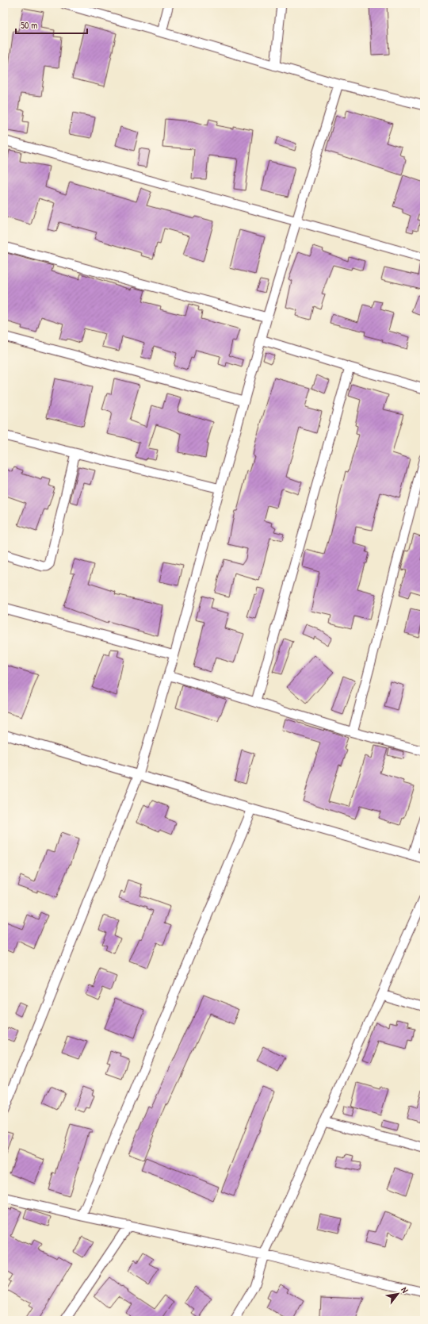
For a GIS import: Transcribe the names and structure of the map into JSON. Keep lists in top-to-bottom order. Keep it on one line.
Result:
{"scale_bar":"50 m","north":"top right"}
